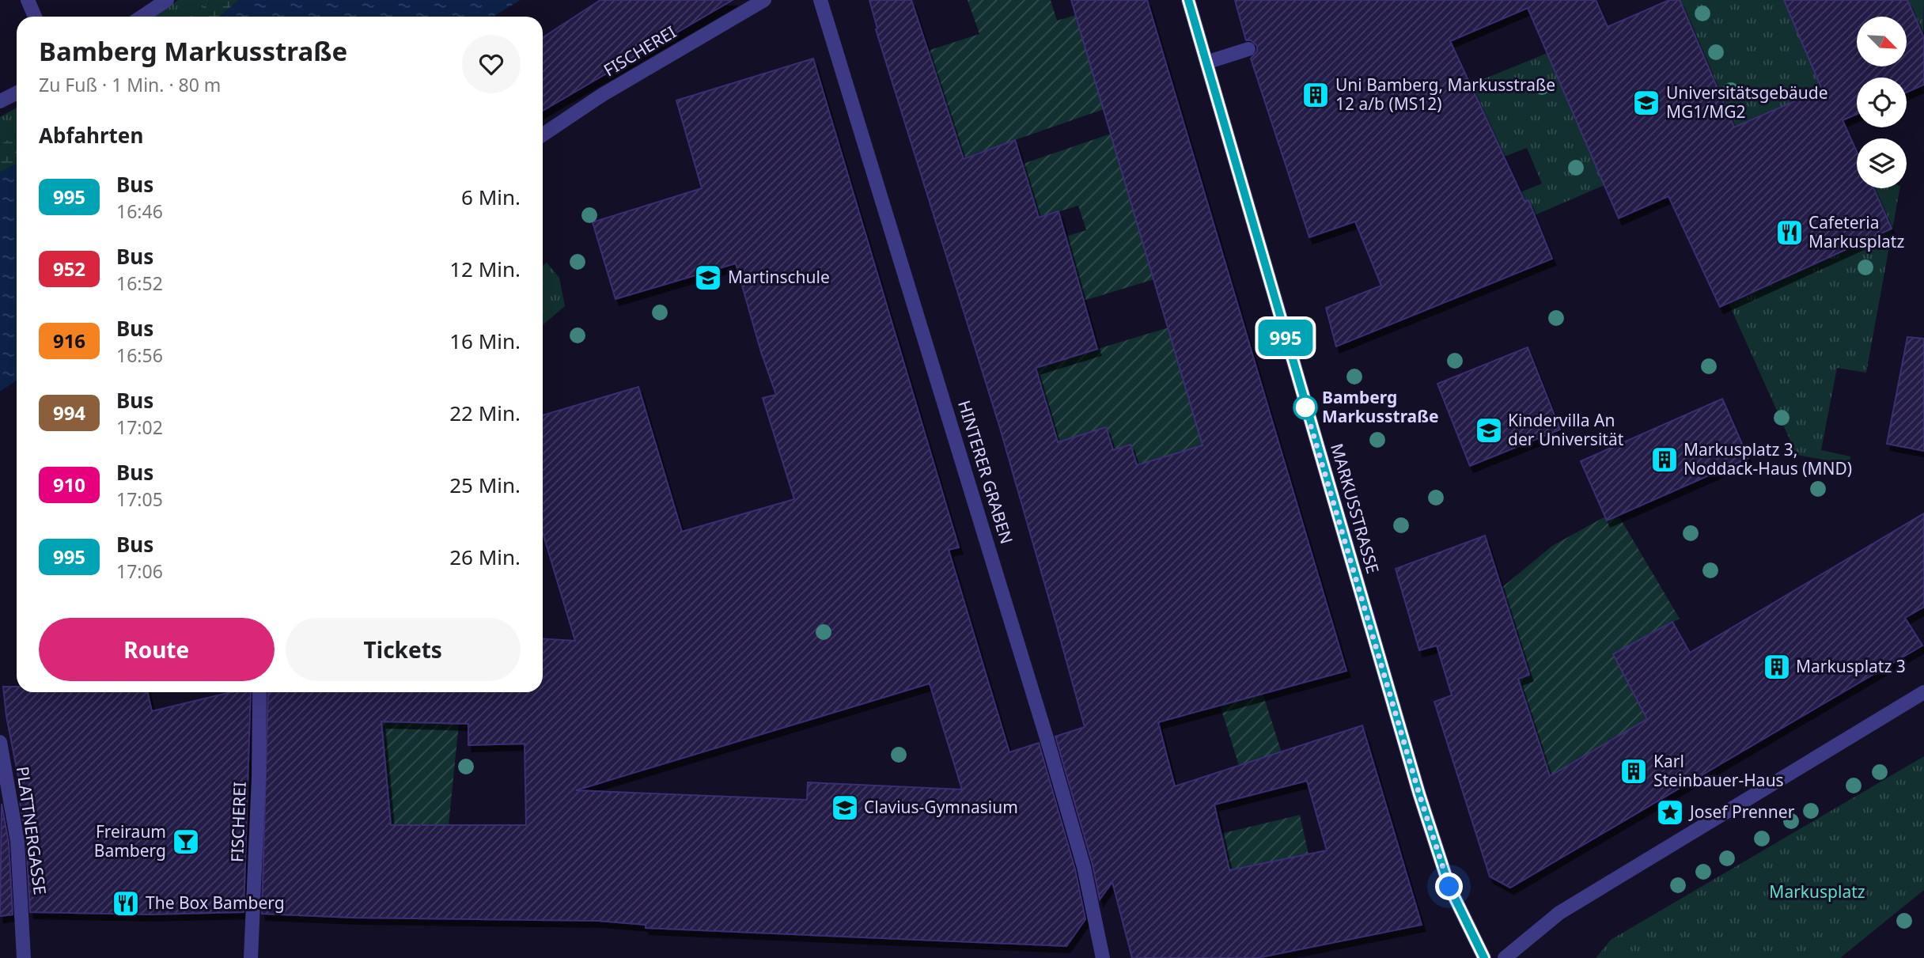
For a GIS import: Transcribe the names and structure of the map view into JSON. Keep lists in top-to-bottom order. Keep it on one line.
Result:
{"streets":{"street":["FISCHEREI","HINTERER GRABEN","MARKUSSTRASSE","PLATTNERGASSE"]},"parks":["Markusplatz"],"places":{"building":["Uni Bamberg, Markusstraße 12 a/b (MS12)","Markusplatz 3, Noddack-Haus (MND)","Markusplatz 3","Karl Steinbauer-Haus"],"school or university":["Universitätsgebäude MG1/MG2","Martinschule","Kindervilla An der Universität","Clavius-Gymnasium"],"restaurant":["Cafeteria Markusplatz","The Box Bamberg"],"other":["Bamberg Markusstraße"],"place":["Josef Prenner"],"bar":["Freiraum Bamberg"]},"lines":["bus line 995"],"north":"bottom right","page":{"on_map":"995","heading":[["Bamberg Markusstraße","Zu Fuß · 1 Min. · 80 m"],"Abfahrten"],"list":[{"mark":"995","name":"Bus","note":"16:46","value":"6 Min."},{"mark":"952","name":"Bus","note":"16:52","value":"12 Min."},{"mark":"916","name":"Bus","note":"16:56","value":"16 Min."},{"mark":"994","name":"Bus","note":"17:02","value":"22 Min."},{"mark":"910","name":"Bus","note":"17:05","value":"25 Min."},{"mark":"995","name":"Bus","note":"17:06","value":"26 Min."}],"buttons":["Route","Tickets"]}}
